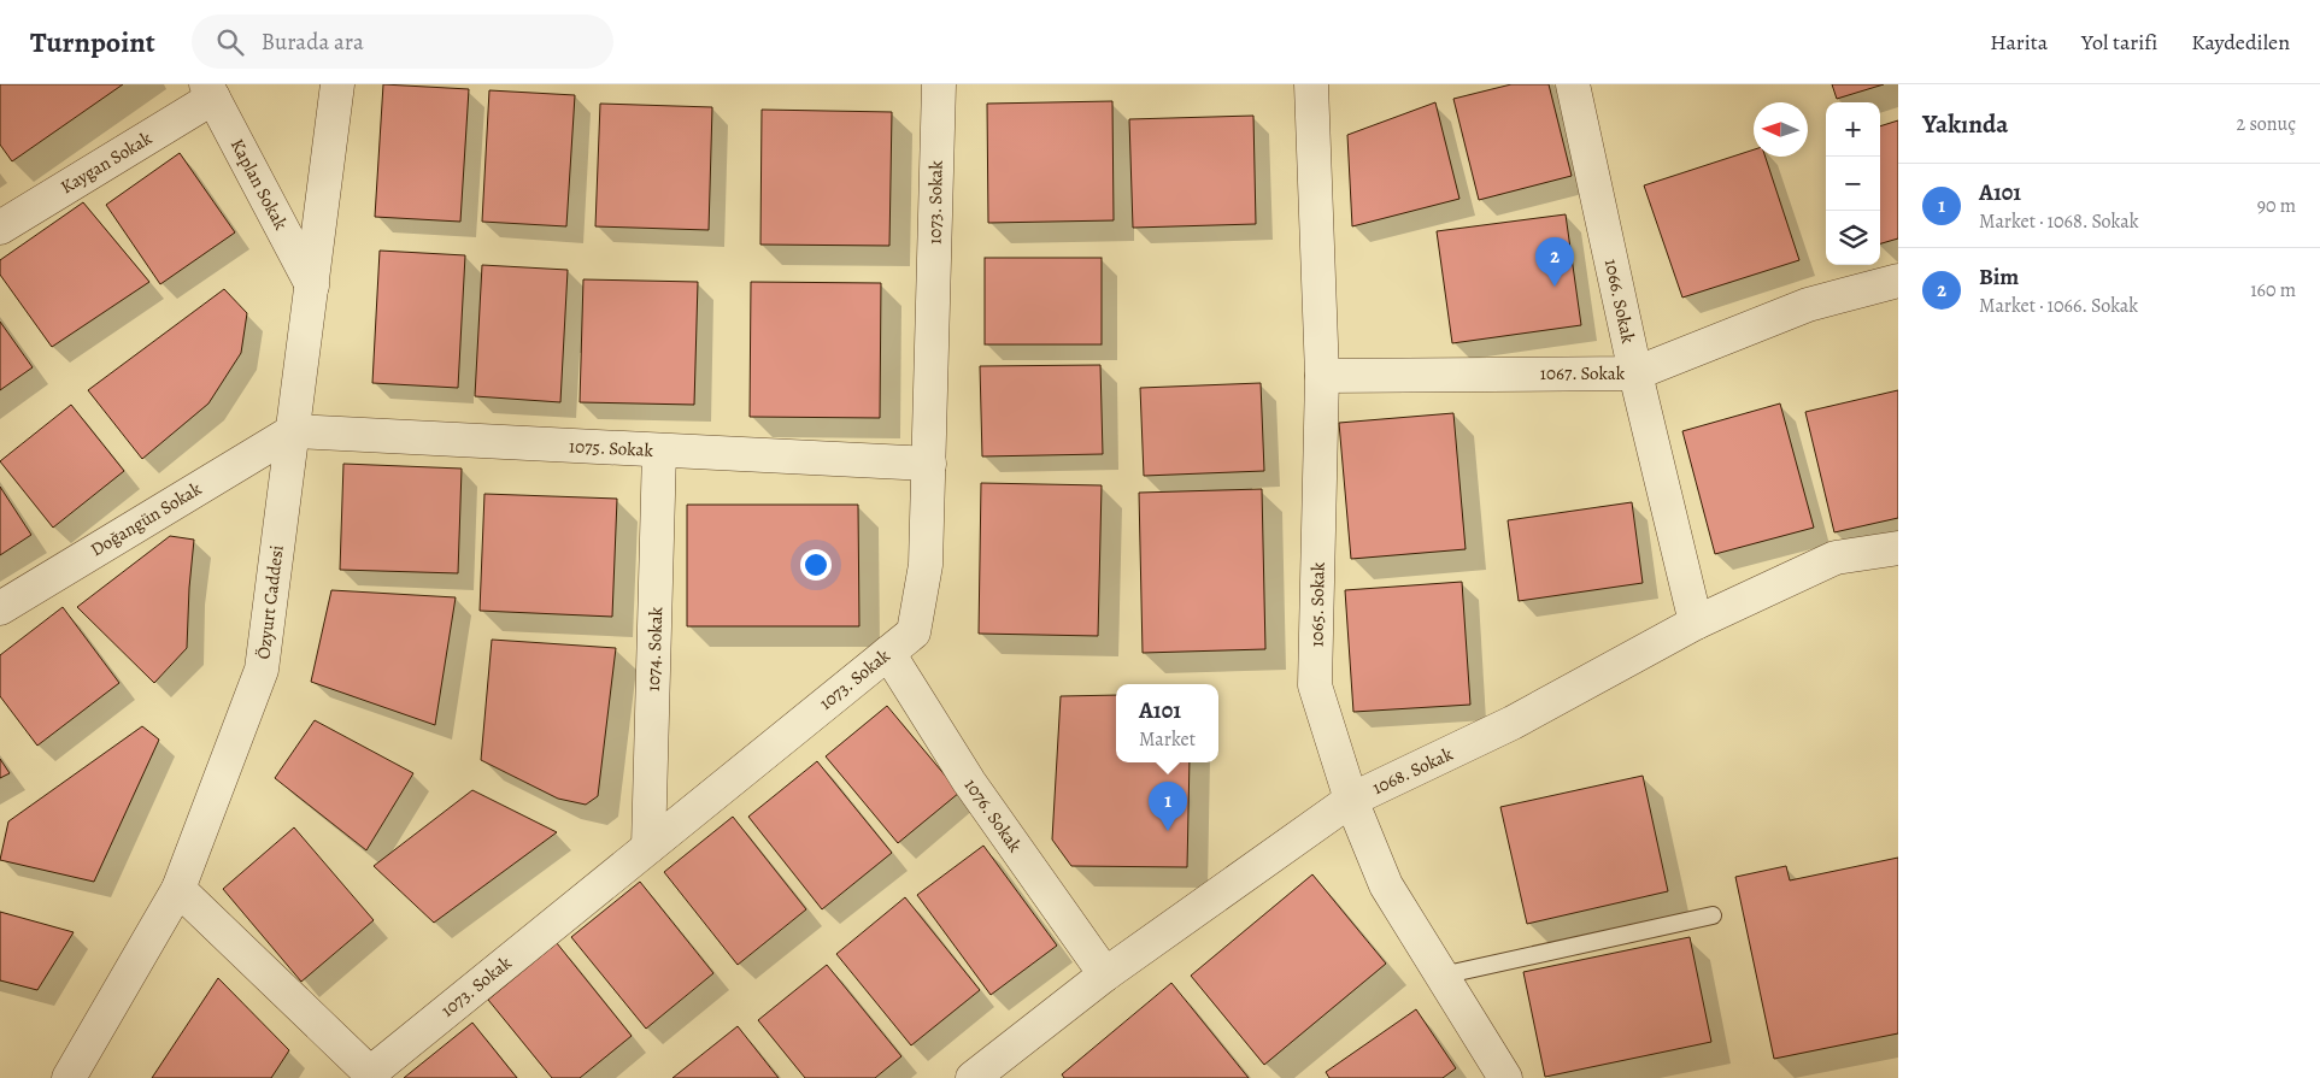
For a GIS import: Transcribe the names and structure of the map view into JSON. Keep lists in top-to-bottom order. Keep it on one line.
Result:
{"streets":{"street":["Kaygan Sokak","Kaplan Sokak","1073. Sokak","1066. Sokak","1067. Sokak","1075. Sokak","Doğangün Sokak","Özyurt Caddesi","1065. Sokak","1074. Sokak","1068. Sokak","1076. Sokak"]},"crossings":[["Kaygan Sokak","Kaplan Sokak"],["Kaplan Sokak","Özyurt Caddesi"],["1073. Sokak","1075. Sokak"],["1073. Sokak","1074. Sokak"],["1073. Sokak","1076. Sokak"],["1066. Sokak","1067. Sokak"],["1066. Sokak","1068. Sokak"],["1067. Sokak","1065. Sokak"],["1075. Sokak","Doğangün Sokak"],["1075. Sokak","Özyurt Caddesi"],["1075. Sokak","1074. Sokak"],["Doğangün Sokak","Özyurt Caddesi"],["1065. Sokak","1068. Sokak"],["1068. Sokak","1076. Sokak"]],"north":"left","page":{"header":"Turnpoint","search":"Burada ara","nav":["Harita","Yol tarifi","Kaydedilen"],"heading":["Yakında","2 sonuç"],"map_buttons":["+","−"],"list":[{"mark":"1","name":"A101","note":"Market · 1068. Sokak","value":"90 m"},{"mark":"2","name":"Bim","note":"Market · 1066. Sokak","value":"160 m"}],"pins":["2","1"],"popup":["A101","Market"]}}
